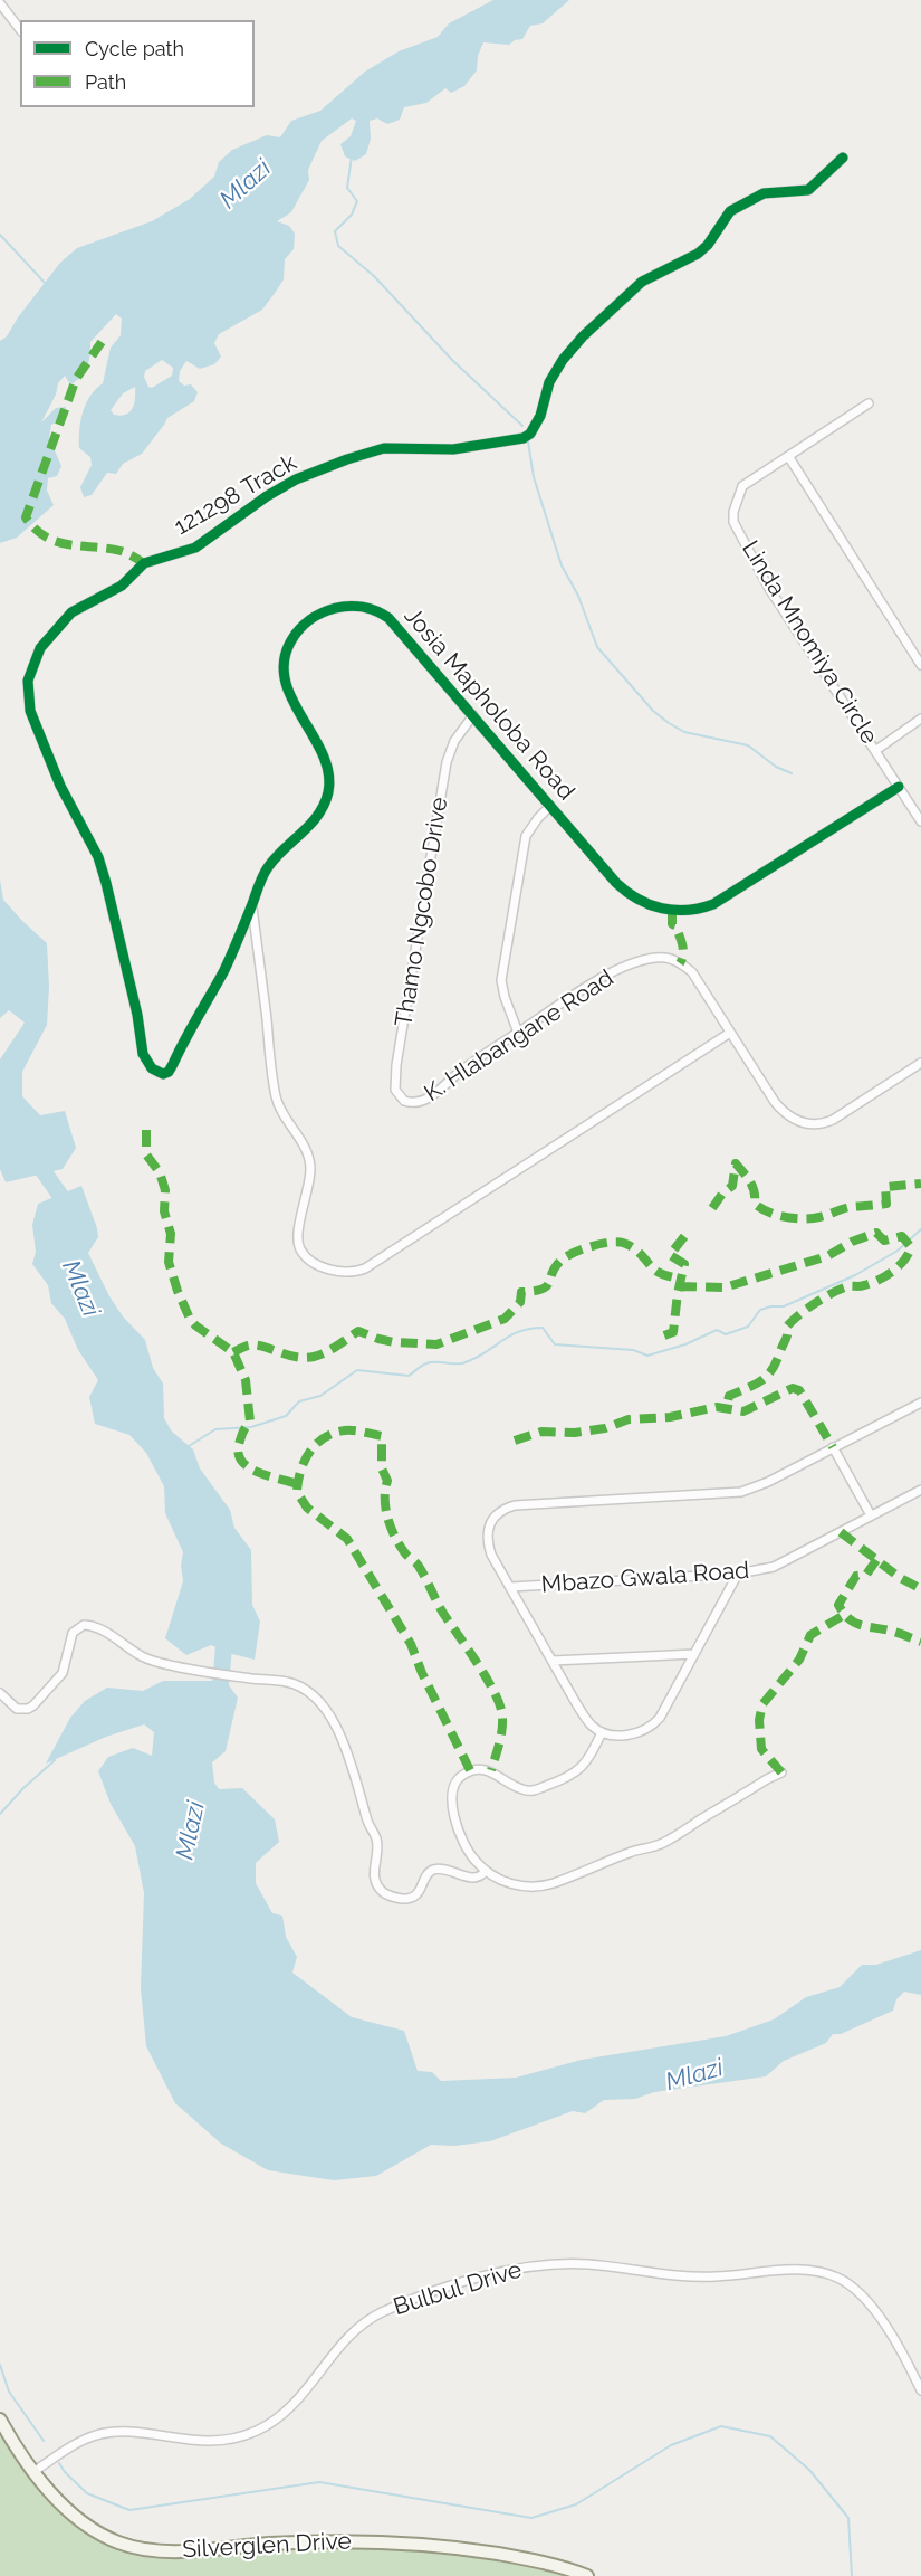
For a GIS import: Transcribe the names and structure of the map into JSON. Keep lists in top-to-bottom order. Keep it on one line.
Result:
{"streets":{"street":["121298 Track","Linda Mnomiya Circle","Josia Mapholoba Road","Thamo Ngcobo Drive","K. Hlabangane Road","Mbazo Gwala Road","Bulbul Drive","Silverglen Drive"]},"crossings":[["121298 Track","Josia Mapholoba Road"],["Linda Mnomiya Circle","Josia Mapholoba Road"],["Josia Mapholoba Road","Thamo Ngcobo Drive"],["Thamo Ngcobo Drive","K. Hlabangane Road"],["Bulbul Drive","Silverglen Drive"]],"water":["Mlazi"],"legend":["Cycle path","Path"]}
